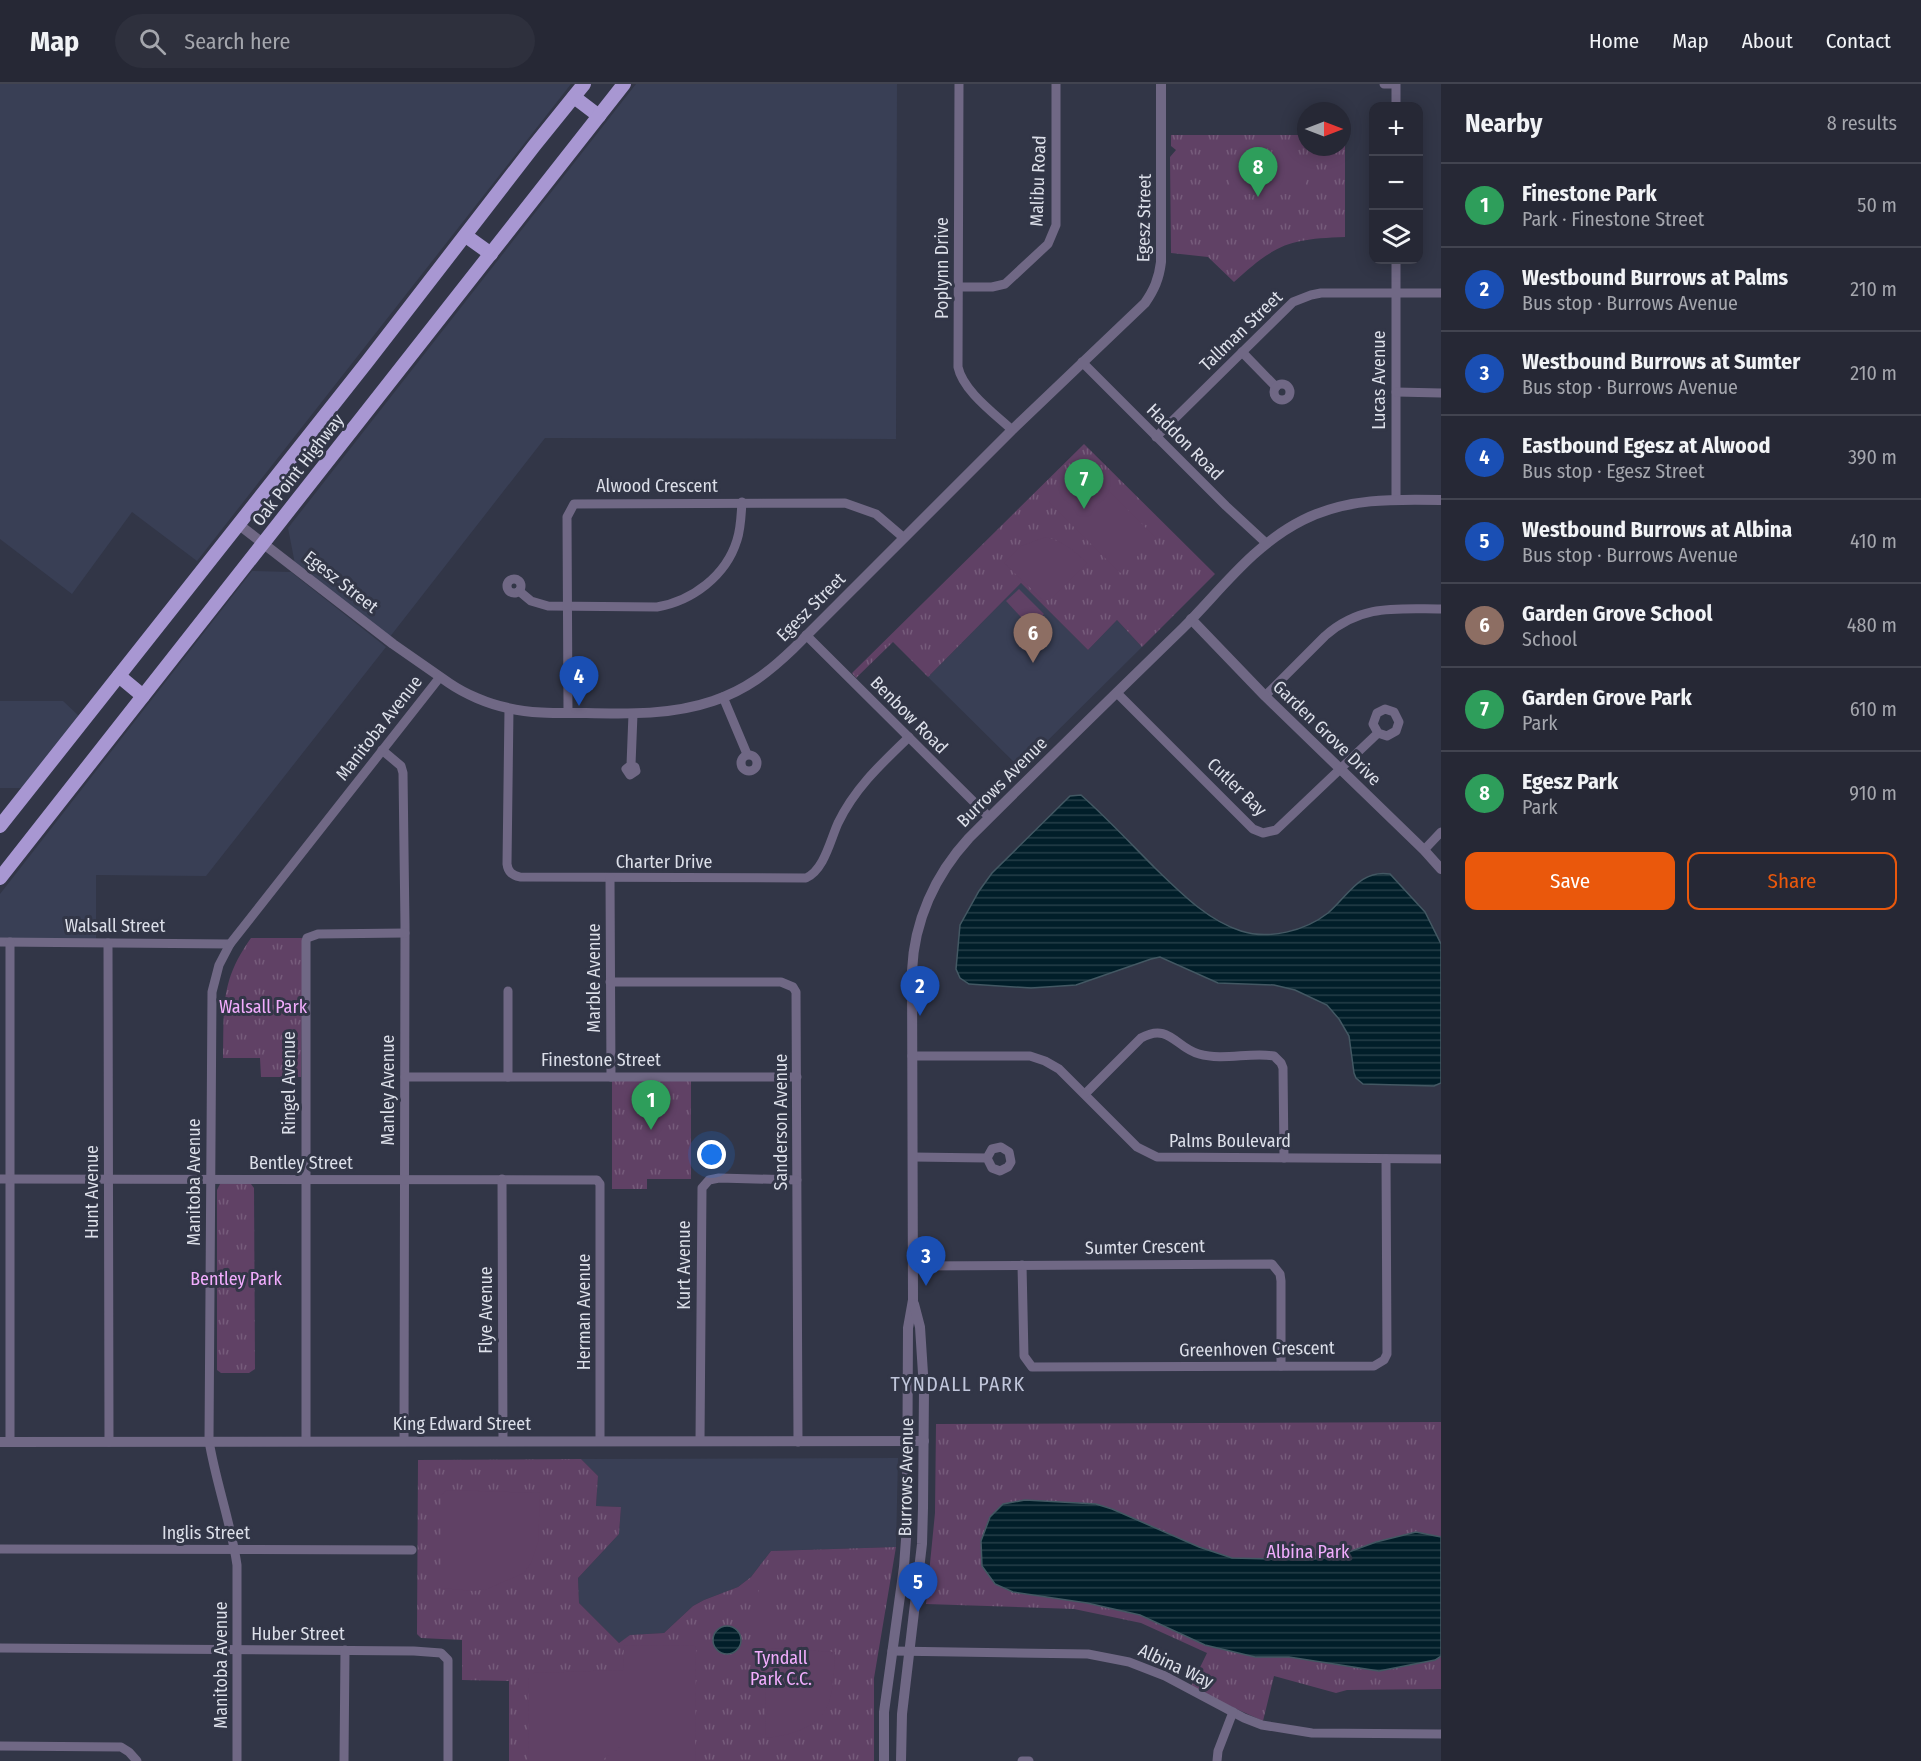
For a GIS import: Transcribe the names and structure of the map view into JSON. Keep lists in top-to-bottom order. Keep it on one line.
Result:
{"streets":{"main road":["Oak Point Highway"],"street":["Malibu Road","Egesz Street","Poplynn Drive","Tallman Street","Lucas Avenue","Haddon Road","Alwood Crescent","Benbow Road","Manitoba Avenue","Garden Grove Drive","Burrows Avenue","Cutler Bay","Charter Drive","Walsall Street","Marble Avenue","Finestone Street","Ringel Avenue","Manley Avenue","Sanderson Avenue","Palms Boulevard","Bentley Street","Hunt Avenue","Sumter Crescent","Kurt Avenue","Flye Avenue","Herman Avenue","Greenhoven Crescent","King Edward Street","Inglis Street","Huber Street","Albina Way"]},"crossings":[["Malibu Road","Poplynn Drive"],["Egesz Street","Poplynn Drive"],["Egesz Street","Haddon Road"],["Egesz Street","Oak Point Highway"],["Egesz Street","Alwood Crescent"],["Egesz Street","Benbow Road"],["Egesz Street","Manitoba Avenue"],["Egesz Street","Charter Drive"],["Tallman Street","Lucas Avenue"],["Tallman Street","Haddon Road"],["Lucas Avenue","Burrows Avenue"],["Haddon Road","Burrows Avenue"],["Benbow Road","Burrows Avenue"],["Benbow Road","Charter Drive"],["Manitoba Avenue","Walsall Street"],["Manitoba Avenue","Manley Avenue"],["Manitoba Avenue","Bentley Street"],["Manitoba Avenue","King Edward Street"],["Manitoba Avenue","Inglis Street"],["Manitoba Avenue","Huber Street"],["Garden Grove Drive","Burrows Avenue"],["Garden Grove Drive","Cutler Bay"],["Burrows Avenue","Cutler Bay"],["Burrows Avenue","Palms Boulevard"],["Burrows Avenue","Sumter Crescent"],["Burrows Avenue","King Edward Street"],["Burrows Avenue","Albina Way"],["Charter Drive","Marble Avenue"],["Walsall Street","Hunt Avenue"],["Marble Avenue","Finestone Street"],["Marble Avenue","Sanderson Avenue"],["Finestone Street","Manley Avenue"],["Finestone Street","Sanderson Avenue"],["Ringel Avenue","Manley Avenue"],["Ringel Avenue","Bentley Street"],["Ringel Avenue","King Edward Street"],["Manley Avenue","Bentley Street"],["Manley Avenue","King Edward Street"],["Sanderson Avenue","Kurt Avenue"],["Sanderson Avenue","King Edward Street"],["Palms Boulevard","Greenhoven Crescent"],["Bentley Street","Hunt Avenue"],["Bentley Street","Flye Avenue"],["Bentley Street","Herman Avenue"],["Hunt Avenue","King Edward Street"],["Sumter Crescent","Greenhoven Crescent"],["Kurt Avenue","King Edward Street"],["Flye Avenue","King Edward Street"],["Herman Avenue","King Edward Street"]],"districts":["TYNDALL PARK"],"parks":["Walsall Park","Bentley Park","Albina Park","Tyndall Park C.C."],"north":"right","page":{"header":"Map","search":"Search here","nav":["Home","Map","About","Contact"],"heading":["Nearby","8 results"],"map_buttons":["+","−"],"pins":["8","7","6","4","2","1","3","5"],"list":[{"mark":"1","name":"Finestone Park","note":"Park · Finestone Street","value":"50 m"},{"mark":"2","name":"Westbound Burrows at Palms","note":"Bus stop · Burrows Avenue","value":"210 m"},{"mark":"3","name":"Westbound Burrows at Sumter","note":"Bus stop · Burrows Avenue","value":"210 m"},{"mark":"4","name":"Eastbound Egesz at Alwood","note":"Bus stop · Egesz Street","value":"390 m"},{"mark":"5","name":"Westbound Burrows at Albina","note":"Bus stop · Burrows Avenue","value":"410 m"},{"mark":"6","name":"Garden Grove School","note":"School","value":"480 m"},{"mark":"7","name":"Garden Grove Park","note":"Park","value":"610 m"},{"mark":"8","name":"Egesz Park","note":"Park","value":"910 m"}],"buttons":["Save","Share"]}}
